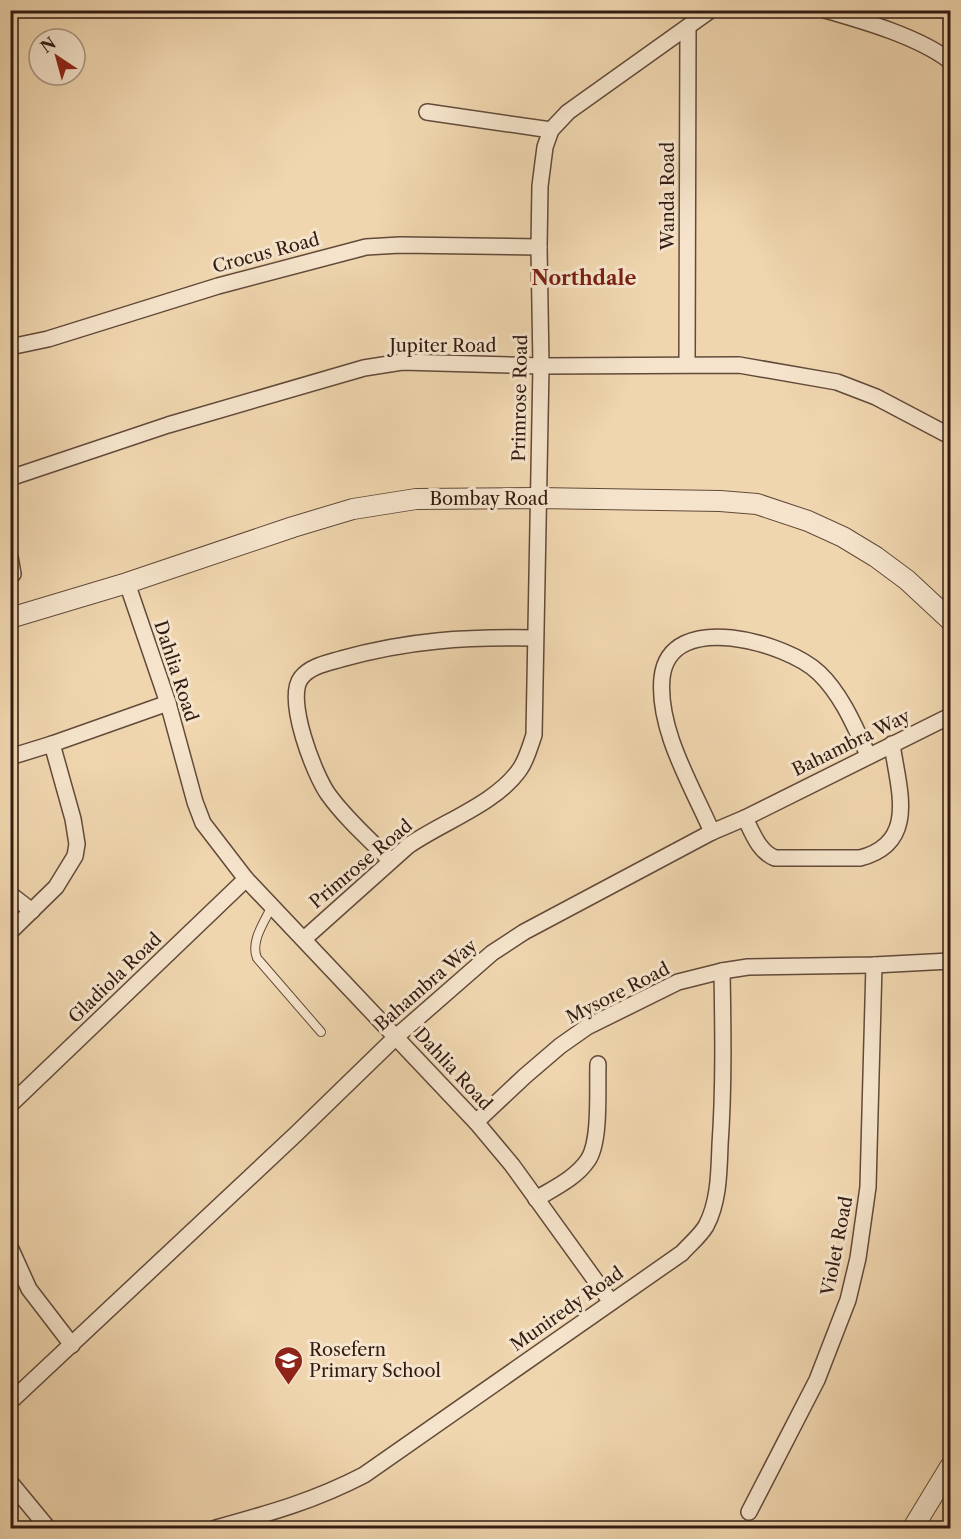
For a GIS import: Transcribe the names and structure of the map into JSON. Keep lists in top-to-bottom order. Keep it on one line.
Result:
{"streets":{"street":["Wanda Road","Crocus Road","Jupiter Road","Primrose Road","Bombay Road","Dahlia Road","Bahambra Way","Gladiola Road","Mysore Road","Violet Road","Muniredy Road"]},"crossings":[["Wanda Road","Jupiter Road"],["Wanda Road","Primrose Road"],["Crocus Road","Primrose Road"],["Jupiter Road","Primrose Road"],["Primrose Road","Bombay Road"],["Primrose Road","Dahlia Road"],["Bombay Road","Dahlia Road"],["Dahlia Road","Bahambra Way"],["Dahlia Road","Gladiola Road"],["Dahlia Road","Mysore Road"],["Dahlia Road","Muniredy Road"],["Mysore Road","Violet Road"],["Mysore Road","Muniredy Road"]],"districts":["Northdale"],"places":{"school or university":["Rosefern Primary School"]},"north":"top left"}
